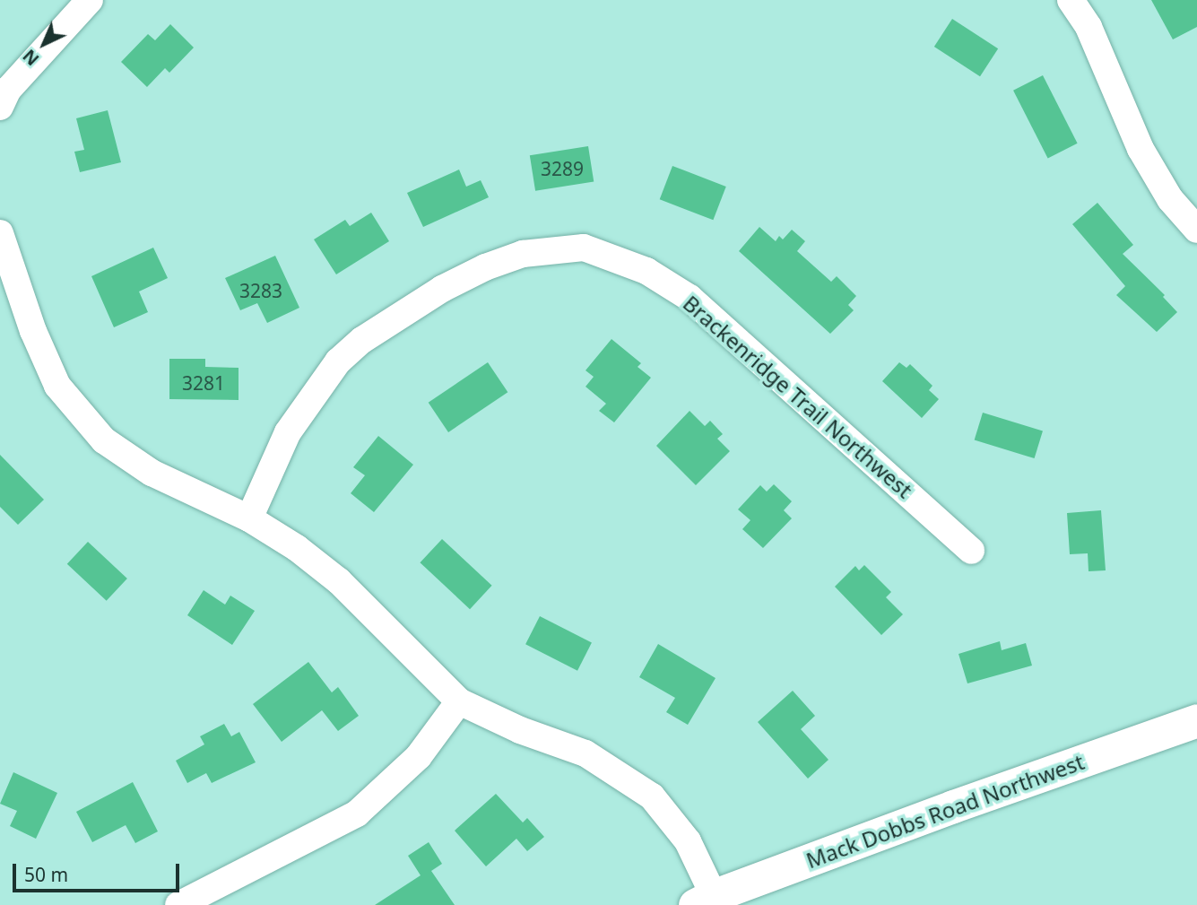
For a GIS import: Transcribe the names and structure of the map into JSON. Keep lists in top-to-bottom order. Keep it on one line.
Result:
{"streets":{"street":["Brackenridge Trail Northwest","Mack Dobbs Road Northwest"]},"house_numbers":["3289","3283","3281"],"scale_bar":"50 m","north":"bottom left"}
